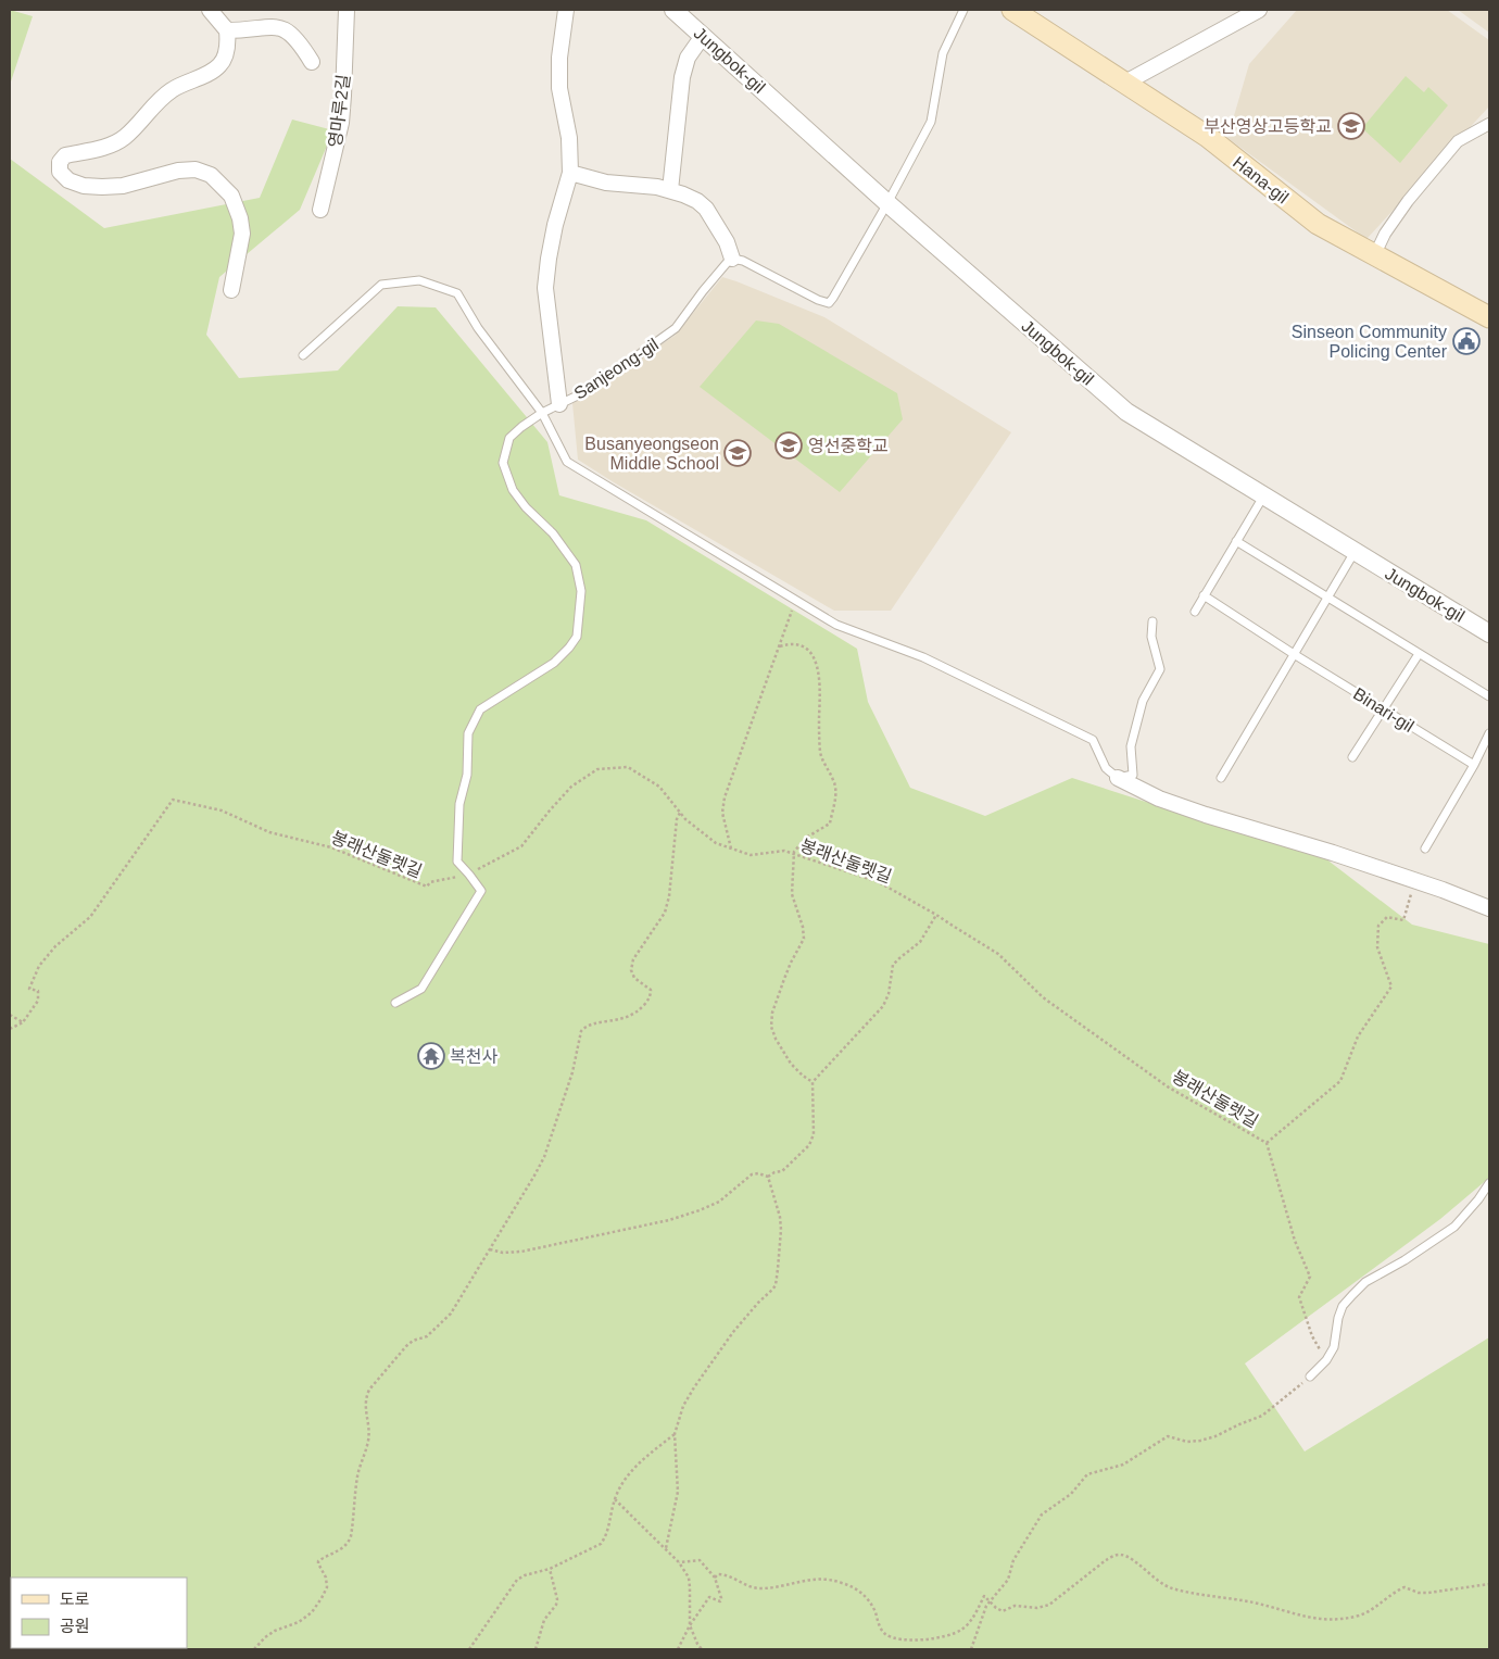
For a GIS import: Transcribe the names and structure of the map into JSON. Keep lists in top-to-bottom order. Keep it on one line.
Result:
{"streets":{"main road":["Hana-gil"],"street":["Jungbok-gil","영마루2길"],"lane":["Sanjeong-gil","Binari-gil"],"path":["봉래산둘렛길"]},"crossings":[["Sanjeong-gil","봉래산둘렛길"]],"places":{"school or university":["부산영상고등학교","영선중학교","Busanyeongseon Middle School"],"public building":["Sinseon Community Policing Center"],"temple":["복천사"]},"legend":["도로","공원"]}
